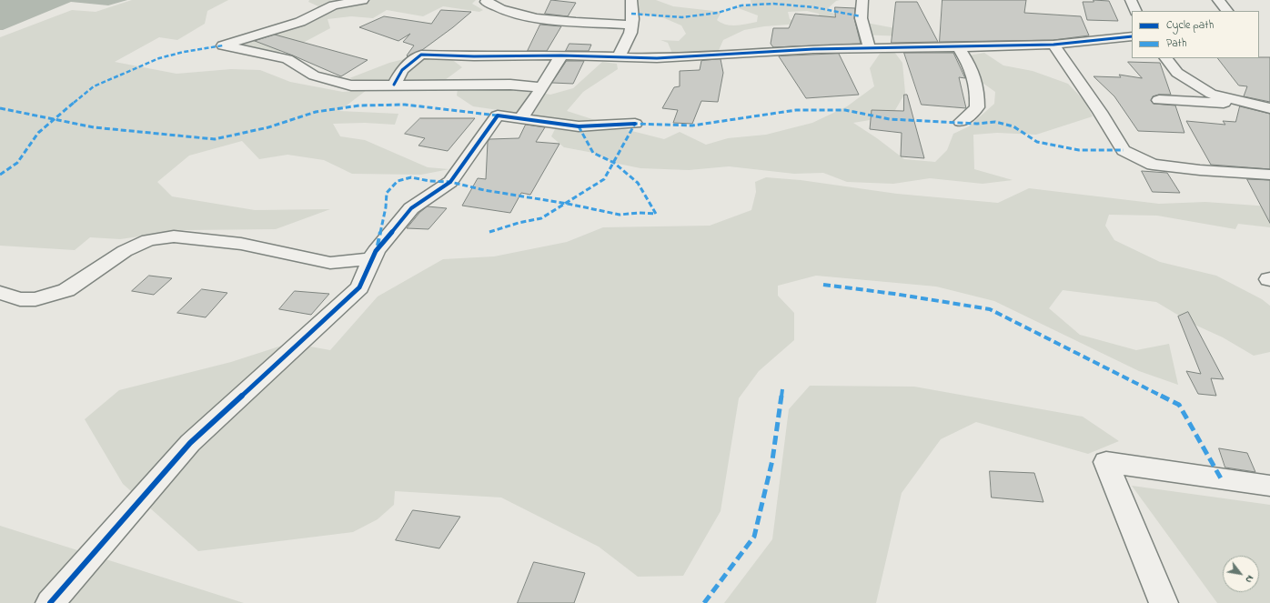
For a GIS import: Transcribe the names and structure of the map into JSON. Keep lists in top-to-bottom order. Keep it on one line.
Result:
{"legend":["Cycle path","Path"],"north":"bottom right"}
